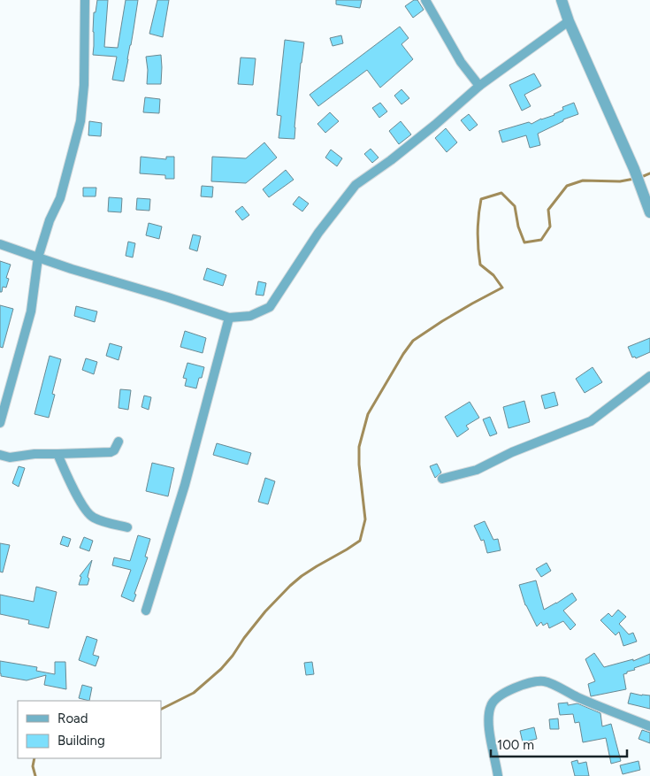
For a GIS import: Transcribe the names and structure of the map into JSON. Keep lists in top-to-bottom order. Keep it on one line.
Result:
{"legend":["Road","Building"],"scale_bar":"100 m"}
